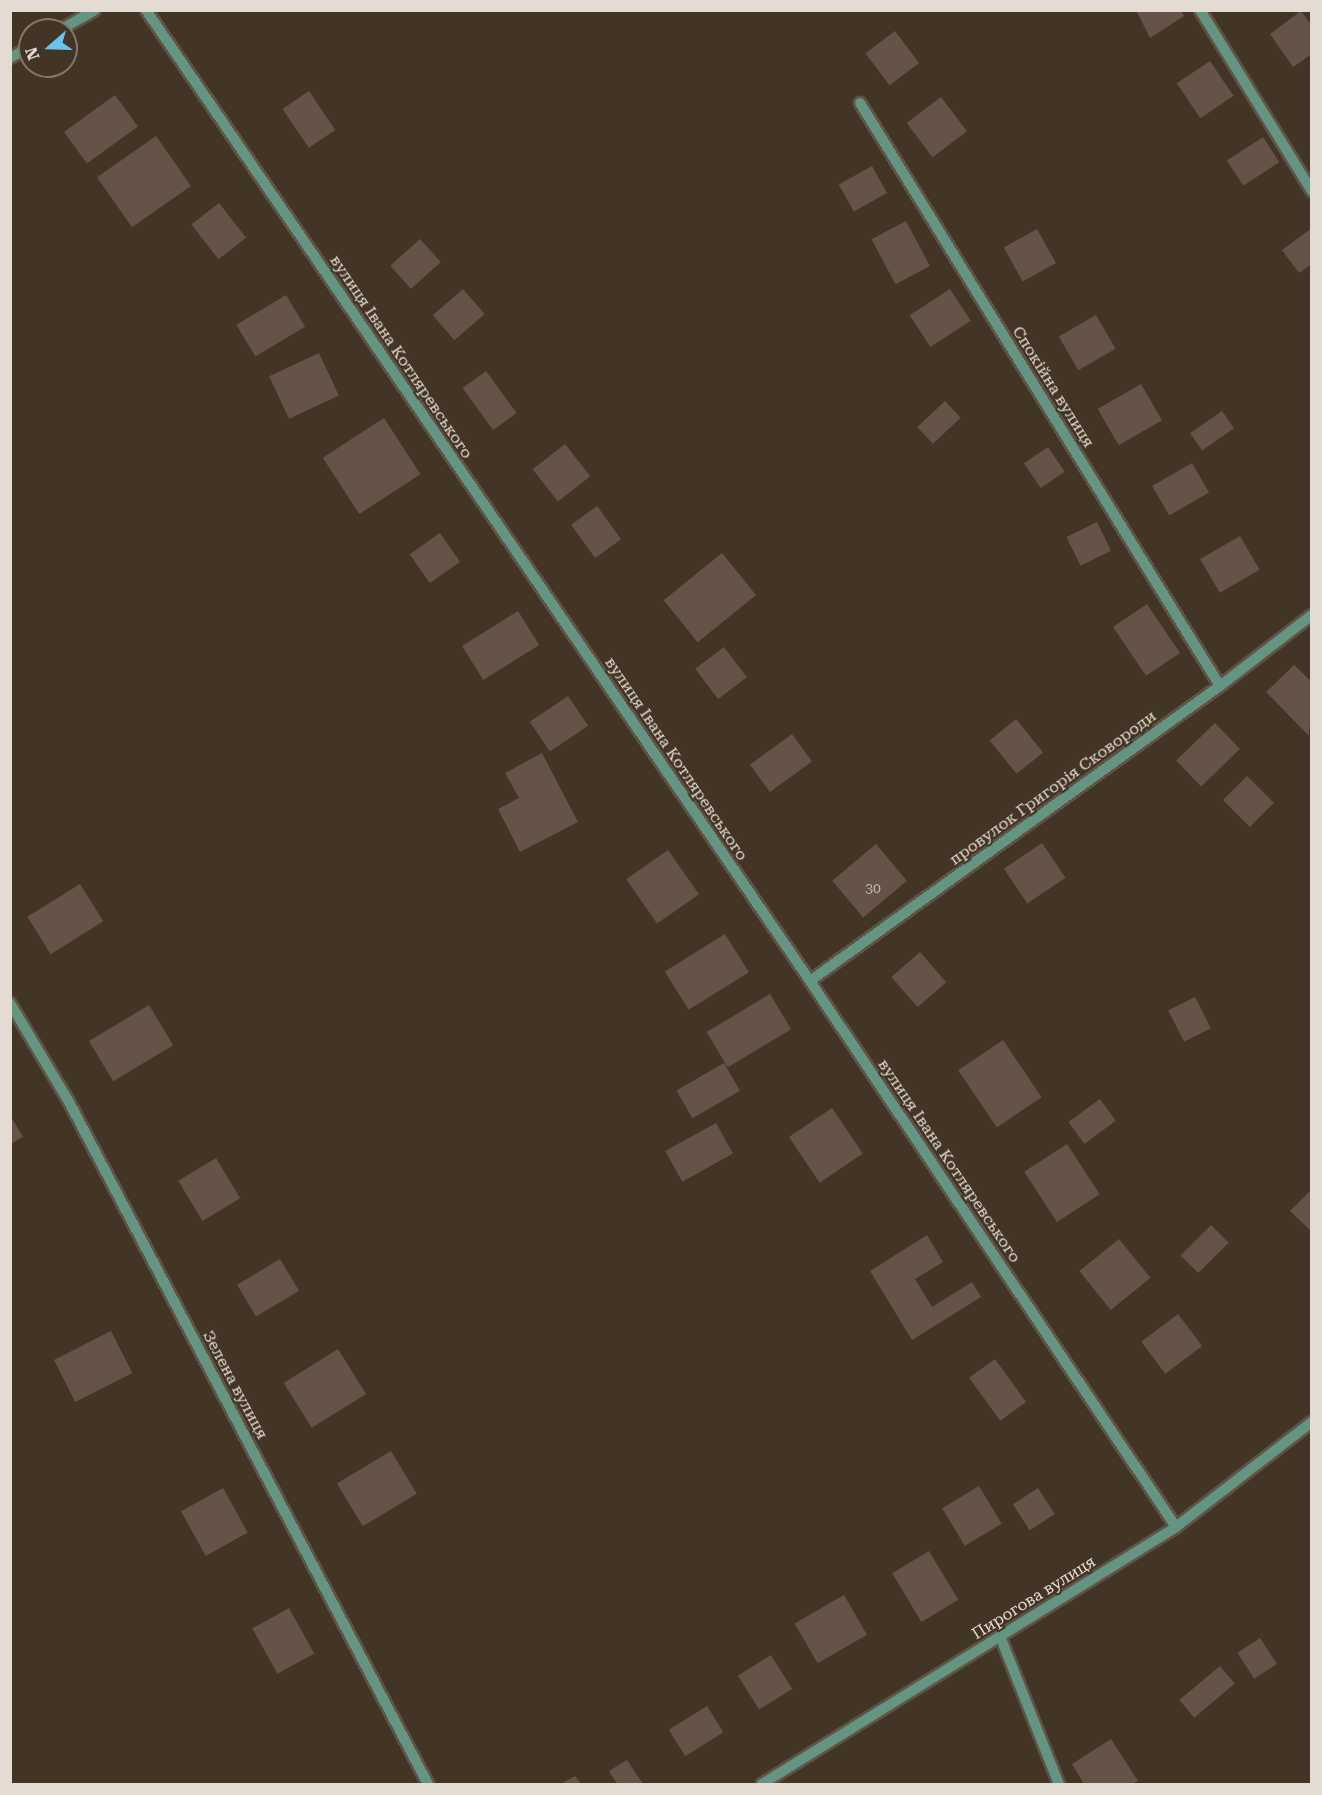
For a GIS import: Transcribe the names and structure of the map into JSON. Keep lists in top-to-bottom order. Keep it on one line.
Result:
{"streets":{"street":["вулиця Івана Котляревського","Спокійна вулиця","провулок Григорія Сковороди","Зелена вулиця","Пирогова вулиця"]},"crossings":[["вулиця Івана Котляревського","провулок Григорія Сковороди"],["вулиця Івана Котляревського","Пирогова вулиця"],["Спокійна вулиця","провулок Григорія Сковороди"]],"house_numbers":["30"],"north":"left"}
